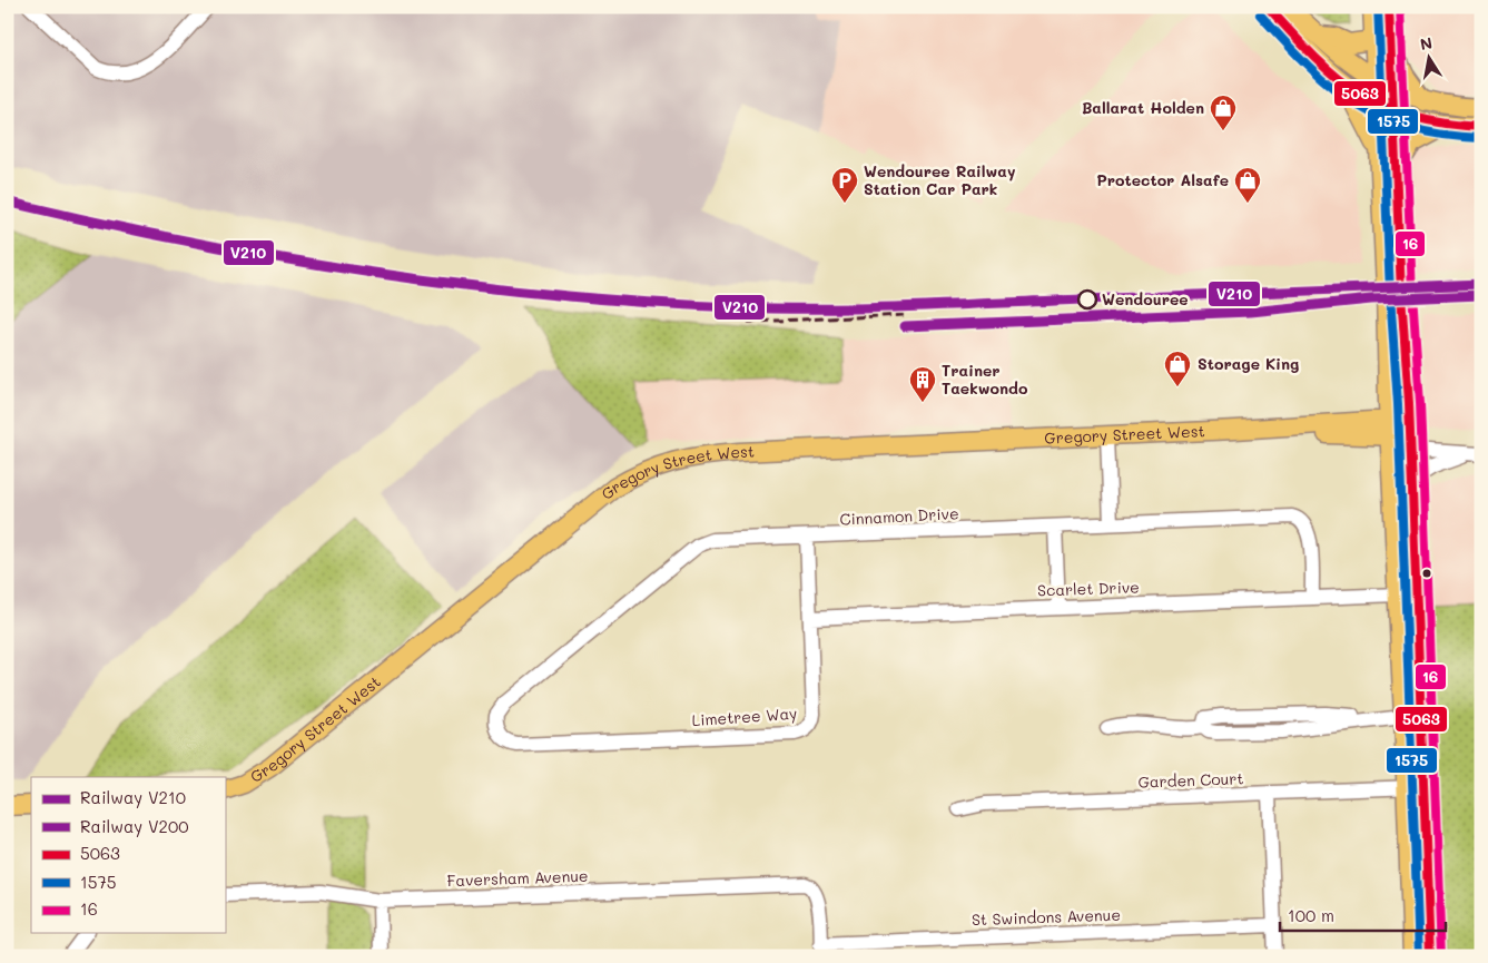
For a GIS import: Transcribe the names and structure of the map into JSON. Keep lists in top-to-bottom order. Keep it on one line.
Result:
{"streets":{"main road":["Gregory Street West"],"street":["Cinnamon Drive","Scarlet Drive","Limetree Way","Garden Court","Faversham Avenue","St Swindons Avenue"]},"crossings":[["Cinnamon Drive","Scarlet Drive"],["Cinnamon Drive","Limetree Way"],["Scarlet Drive","Limetree Way"],["Faversham Avenue","St Swindons Avenue"]],"places":{"shop":["Ballarat Holden","Protector Alsafe","Storage King"],"parking":["Wendouree Railway Station Car Park"],"other":["Wendouree"],"building":["Trainer Taekwondo"]},"lines":["transit line 5063","transit line 1575","transit line 16","rail line V210","rail line V200"],"legend":["Railway V210","Railway V200","5063","1575","16"],"scale_bar":"100 m","north":"top"}
